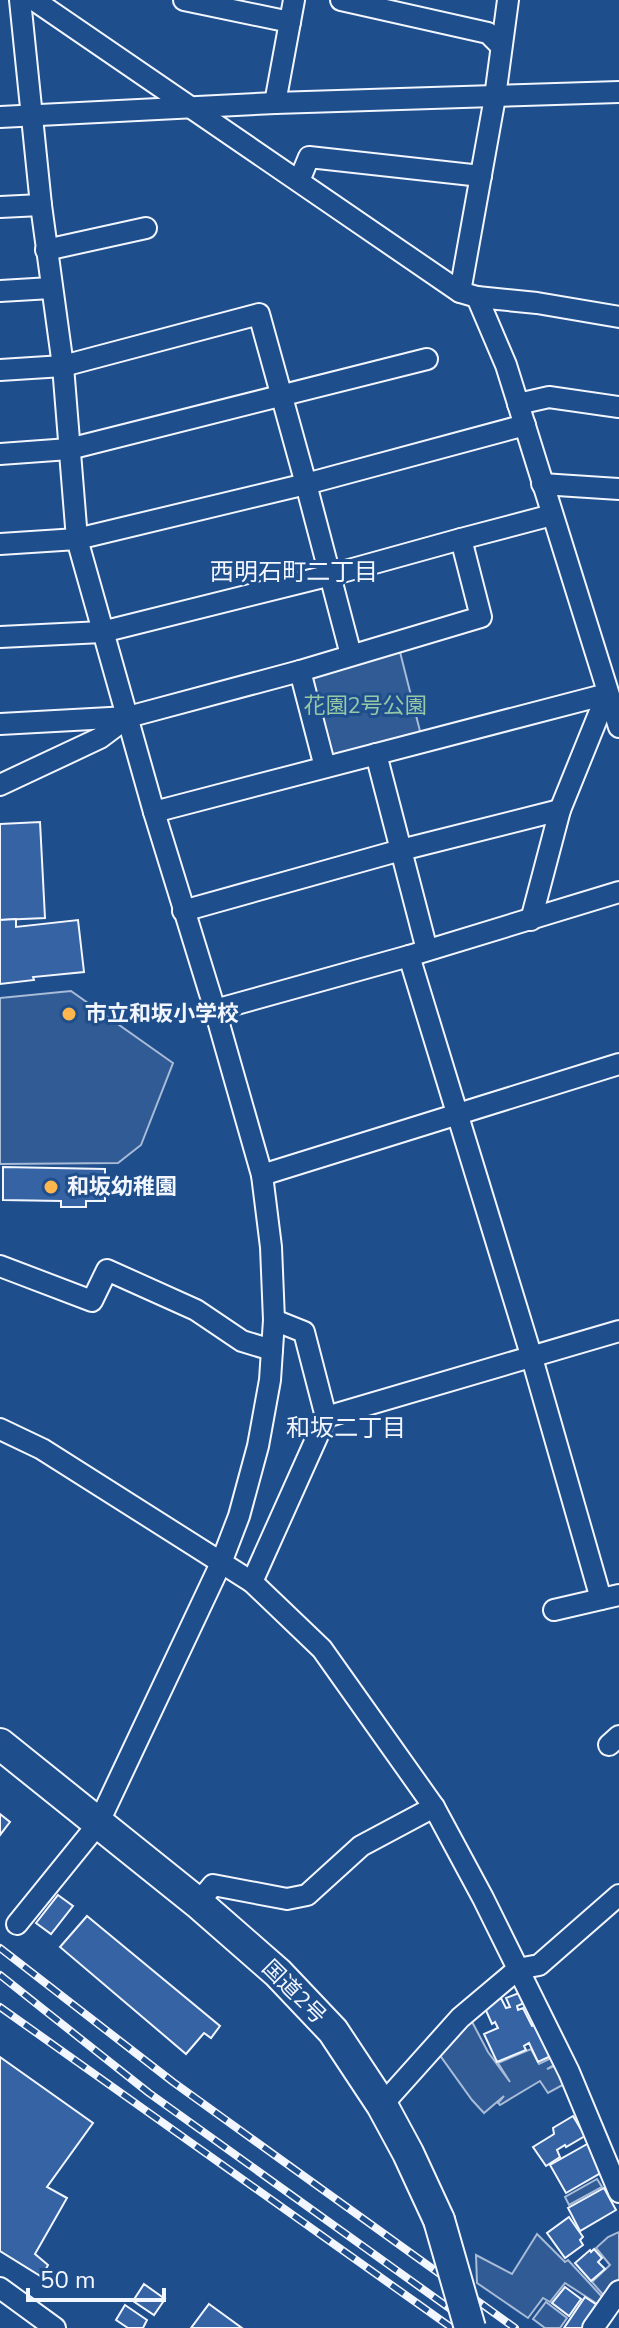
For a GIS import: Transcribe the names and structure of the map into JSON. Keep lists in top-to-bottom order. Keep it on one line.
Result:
{"streets":{"highway":["国道2号"]},"districts":["西明石町二丁目","和坂二丁目"],"parks":["花園2号公園"],"places":["市立和坂小学校","和坂幼稚園"],"scale_bar":"50 m"}
